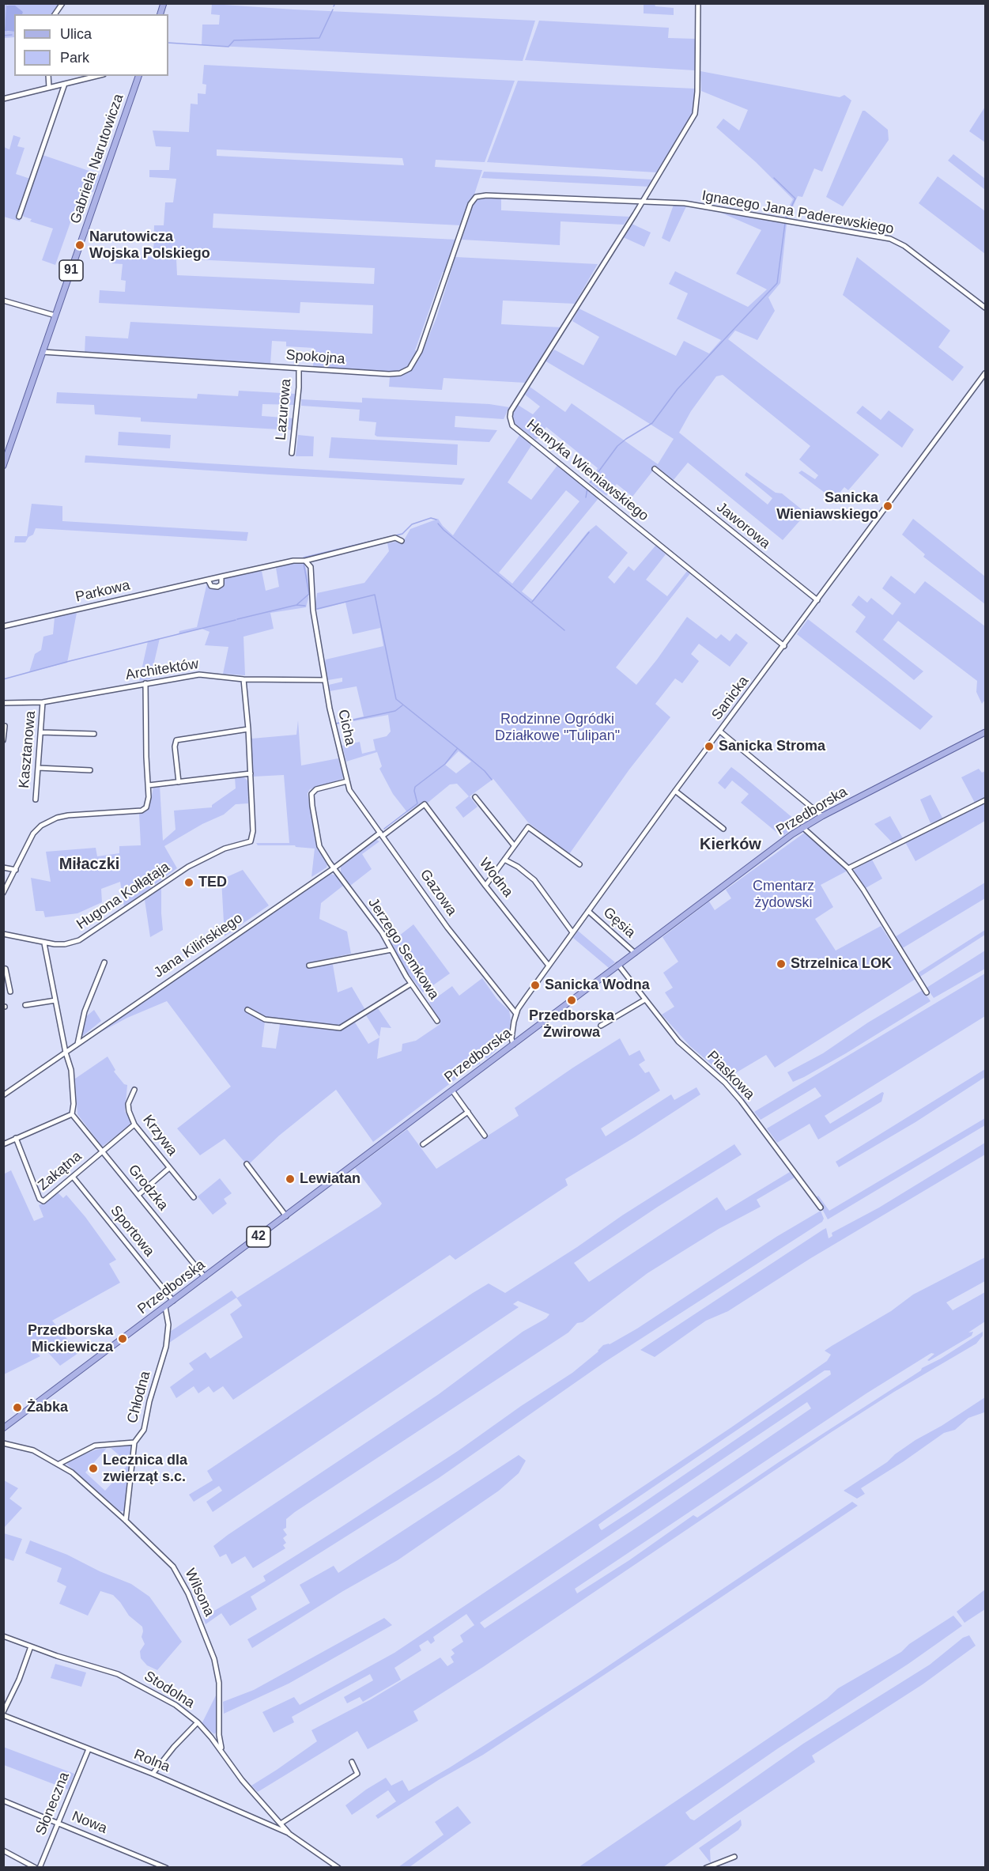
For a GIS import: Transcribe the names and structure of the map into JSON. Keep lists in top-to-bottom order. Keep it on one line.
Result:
{"streets":{"main road":["Gabriela Narutowicza","91","Przedborska","42"],"street":["Ignacego Jana Paderewskiego","Spokojna","Lazurowa","Henryka Wieniawskiego","Jaworowa","Parkowa","Architektów","Sanicka","Cicha","Kasztanowa","Wodna","Gazowa","Hugona Kołłątaja","Gęsia","Jana Kilińskiego","Jerzego Semkowa","Piaskowa","Krzywa","Zakątna","Grodzka","Sportowa","Chłodna","Wilsona","Stodolna","Rolna","Słoneczna","Nowa"]},"crossings":[["Gabriela Narutowicza","Spokojna"],["Ignacego Jana Paderewskiego","Spokojna"],["Ignacego Jana Paderewskiego","Henryka Wieniawskiego"],["Spokojna","Lazurowa"],["Spokojna","Henryka Wieniawskiego"],["Henryka Wieniawskiego","Sanicka"],["Jaworowa","Sanicka"],["Parkowa","Cicha"],["Architektów","Cicha"],["Architektów","Kasztanowa"],["Sanicka","Przedborska"],["Sanicka","Wodna"],["Sanicka","Gazowa"],["Sanicka","Gęsia"],["Cicha","Gazowa"],["Przedborska","Gęsia"],["Przedborska","Piaskowa"],["Przedborska","Grodzka"],["Przedborska","Sportowa"],["Przedborska","Chłodna"],["Wodna","Gazowa"],["Jana Kilińskiego","Jerzego Semkowa"],["Krzywa","Zakątna"],["Krzywa","Grodzka"],["Zakątna","Grodzka"],["Zakątna","Sportowa"],["Chłodna","Wilsona"],["Wilsona","Stodolna"],["Stodolna","Rolna"],["Rolna","Słoneczna"],["Słoneczna","Nowa"]],"districts":["Kierków","Miłaczki"],"parks":["Rodzinne Ogródki Działkowe \"Tulipan\"","Cmentarz żydowski"],"places":["Narutowicza Wojska Polskiego","Sanicka Wieniawskiego","Sanicka Stroma","TED","Strzelnica LOK","Sanicka Wodna","Przedborska Żwirowa","Lewiatan","Przedborska Mickiewicza","Żabka","Lecznica dla zwierząt s.c."],"legend":["Ulica","Park"]}
